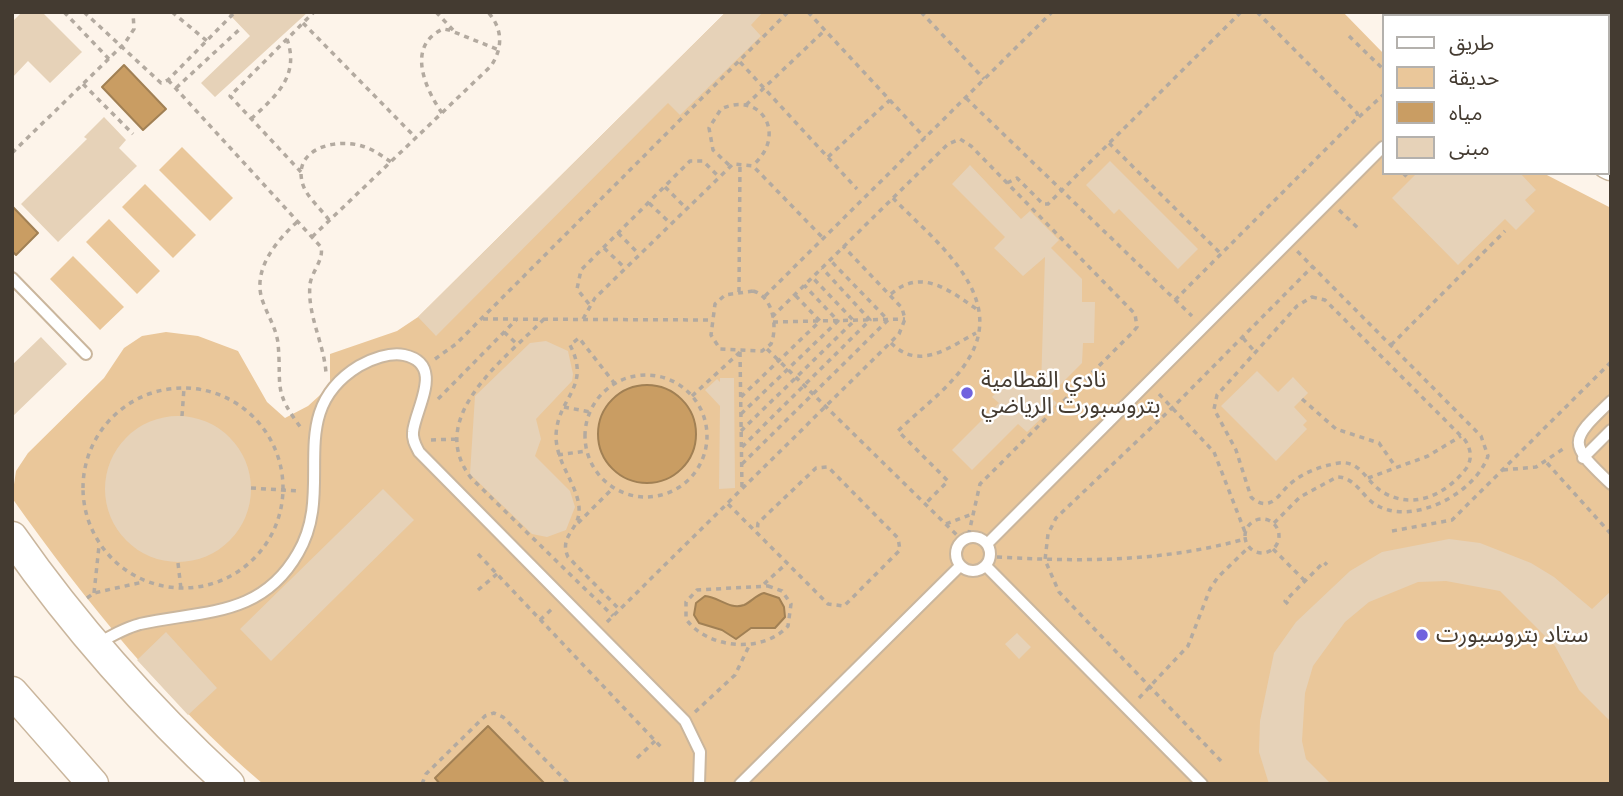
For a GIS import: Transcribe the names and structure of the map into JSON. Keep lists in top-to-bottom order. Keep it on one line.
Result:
{"places":["نادي القطامية بتروسبورت الرياضي","ستاد بتروسبورت"],"legend":["طريق","حديقة","مياه","مبنى"]}
